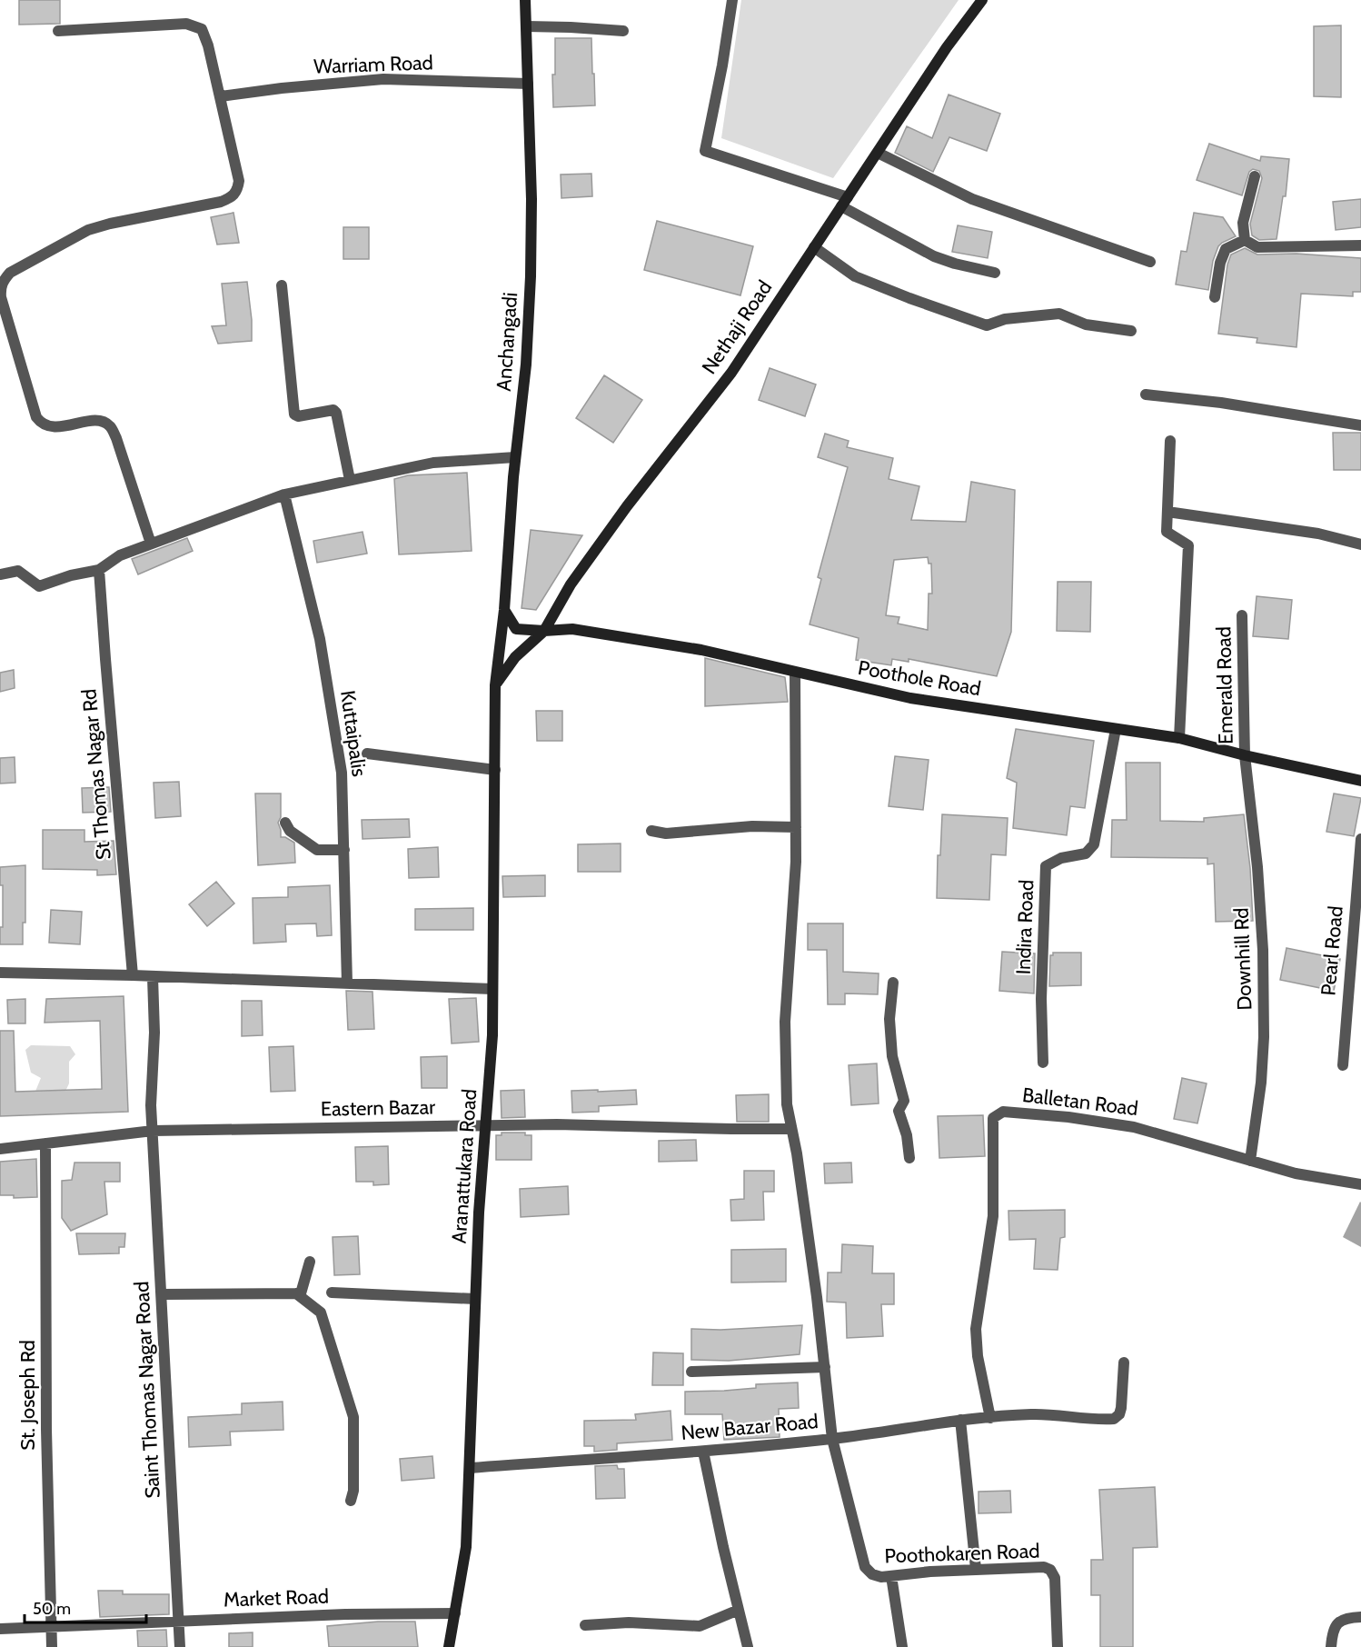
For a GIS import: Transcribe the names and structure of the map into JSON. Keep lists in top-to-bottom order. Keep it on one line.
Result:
{"streets":{"street":["Warriam Road","Nethaji Road","Anchangadi","Poothole Road","Emerald Road","Kuttaipalis","St Thomas Nagar Rd","Indira Road","Pearl Road","Downhill Rd","Balletan Road","Eastern Bazar","Aranattukara Road","Saint Thomas Nagar Road","St. Joseph Rd","New Bazar Road","Poothokaren Road","Market Road"]},"crossings":[["Warriam Road","Anchangadi"],["Nethaji Road","Poothole Road"],["Anchangadi","Aranattukara Road"],["Poothole Road","Emerald Road"],["Poothole Road","Indira Road"],["Poothole Road","Downhill Rd"],["Emerald Road","Downhill Rd"],["Downhill Rd","Balletan Road"],["Balletan Road","New Bazar Road"],["Eastern Bazar","Aranattukara Road"],["Eastern Bazar","Saint Thomas Nagar Road"],["Eastern Bazar","St. Joseph Rd"],["Aranattukara Road","New Bazar Road"],["Aranattukara Road","Market Road"],["Saint Thomas Nagar Road","Market Road"],["St. Joseph Rd","Market Road"],["New Bazar Road","Poothokaren Road"]],"scale_bar":"50 m"}
